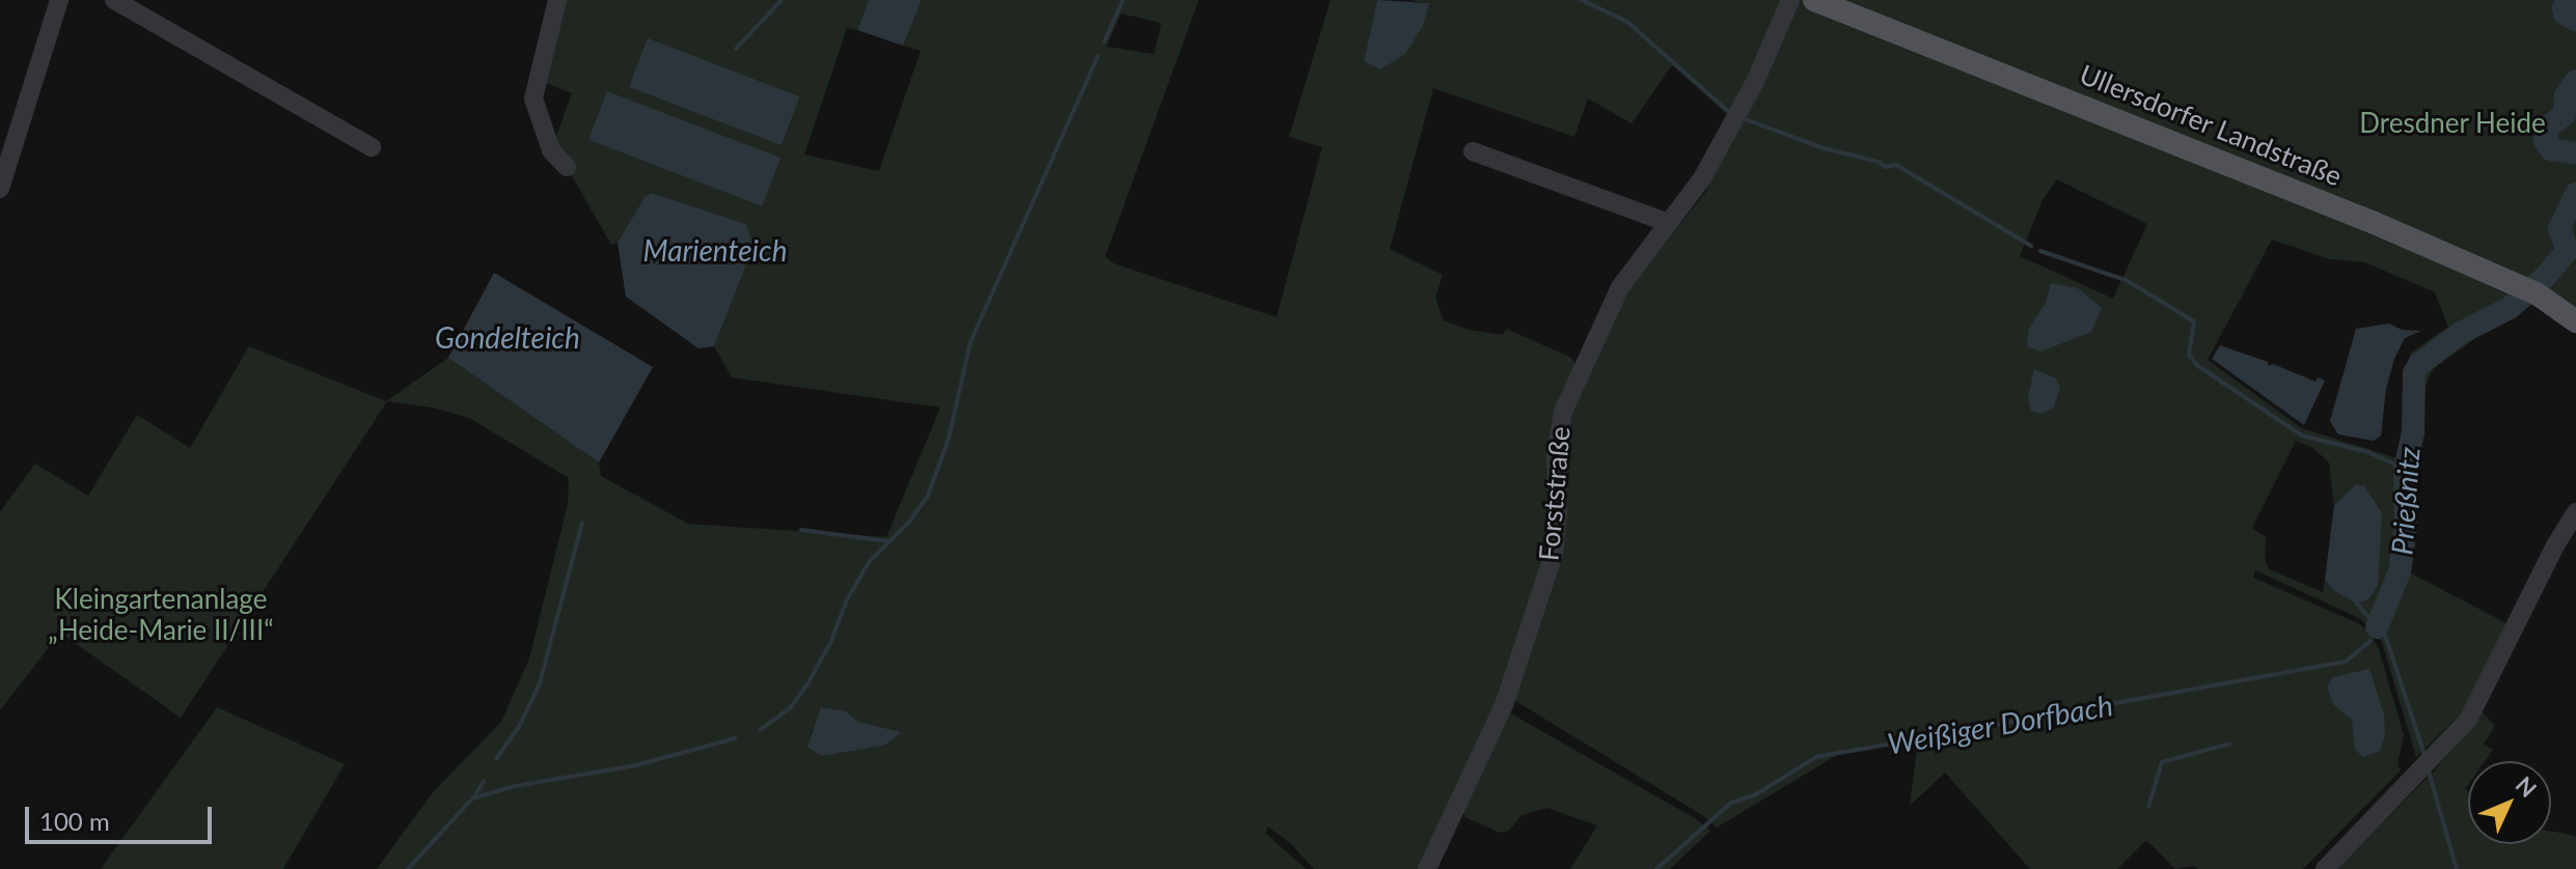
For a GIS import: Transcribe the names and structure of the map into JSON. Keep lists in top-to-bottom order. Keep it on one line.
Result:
{"streets":{"main road":["Ullersdorfer Landstraße"],"street":["Forststraße"]},"water":["Marienteich","Gondelteich","Prießnitz","Weißiger Dorfbach"],"parks":["Dresdner Heide","Kleingartenanlage „Heide-Marie II/III“"],"scale_bar":"100 m","north":"top right"}
